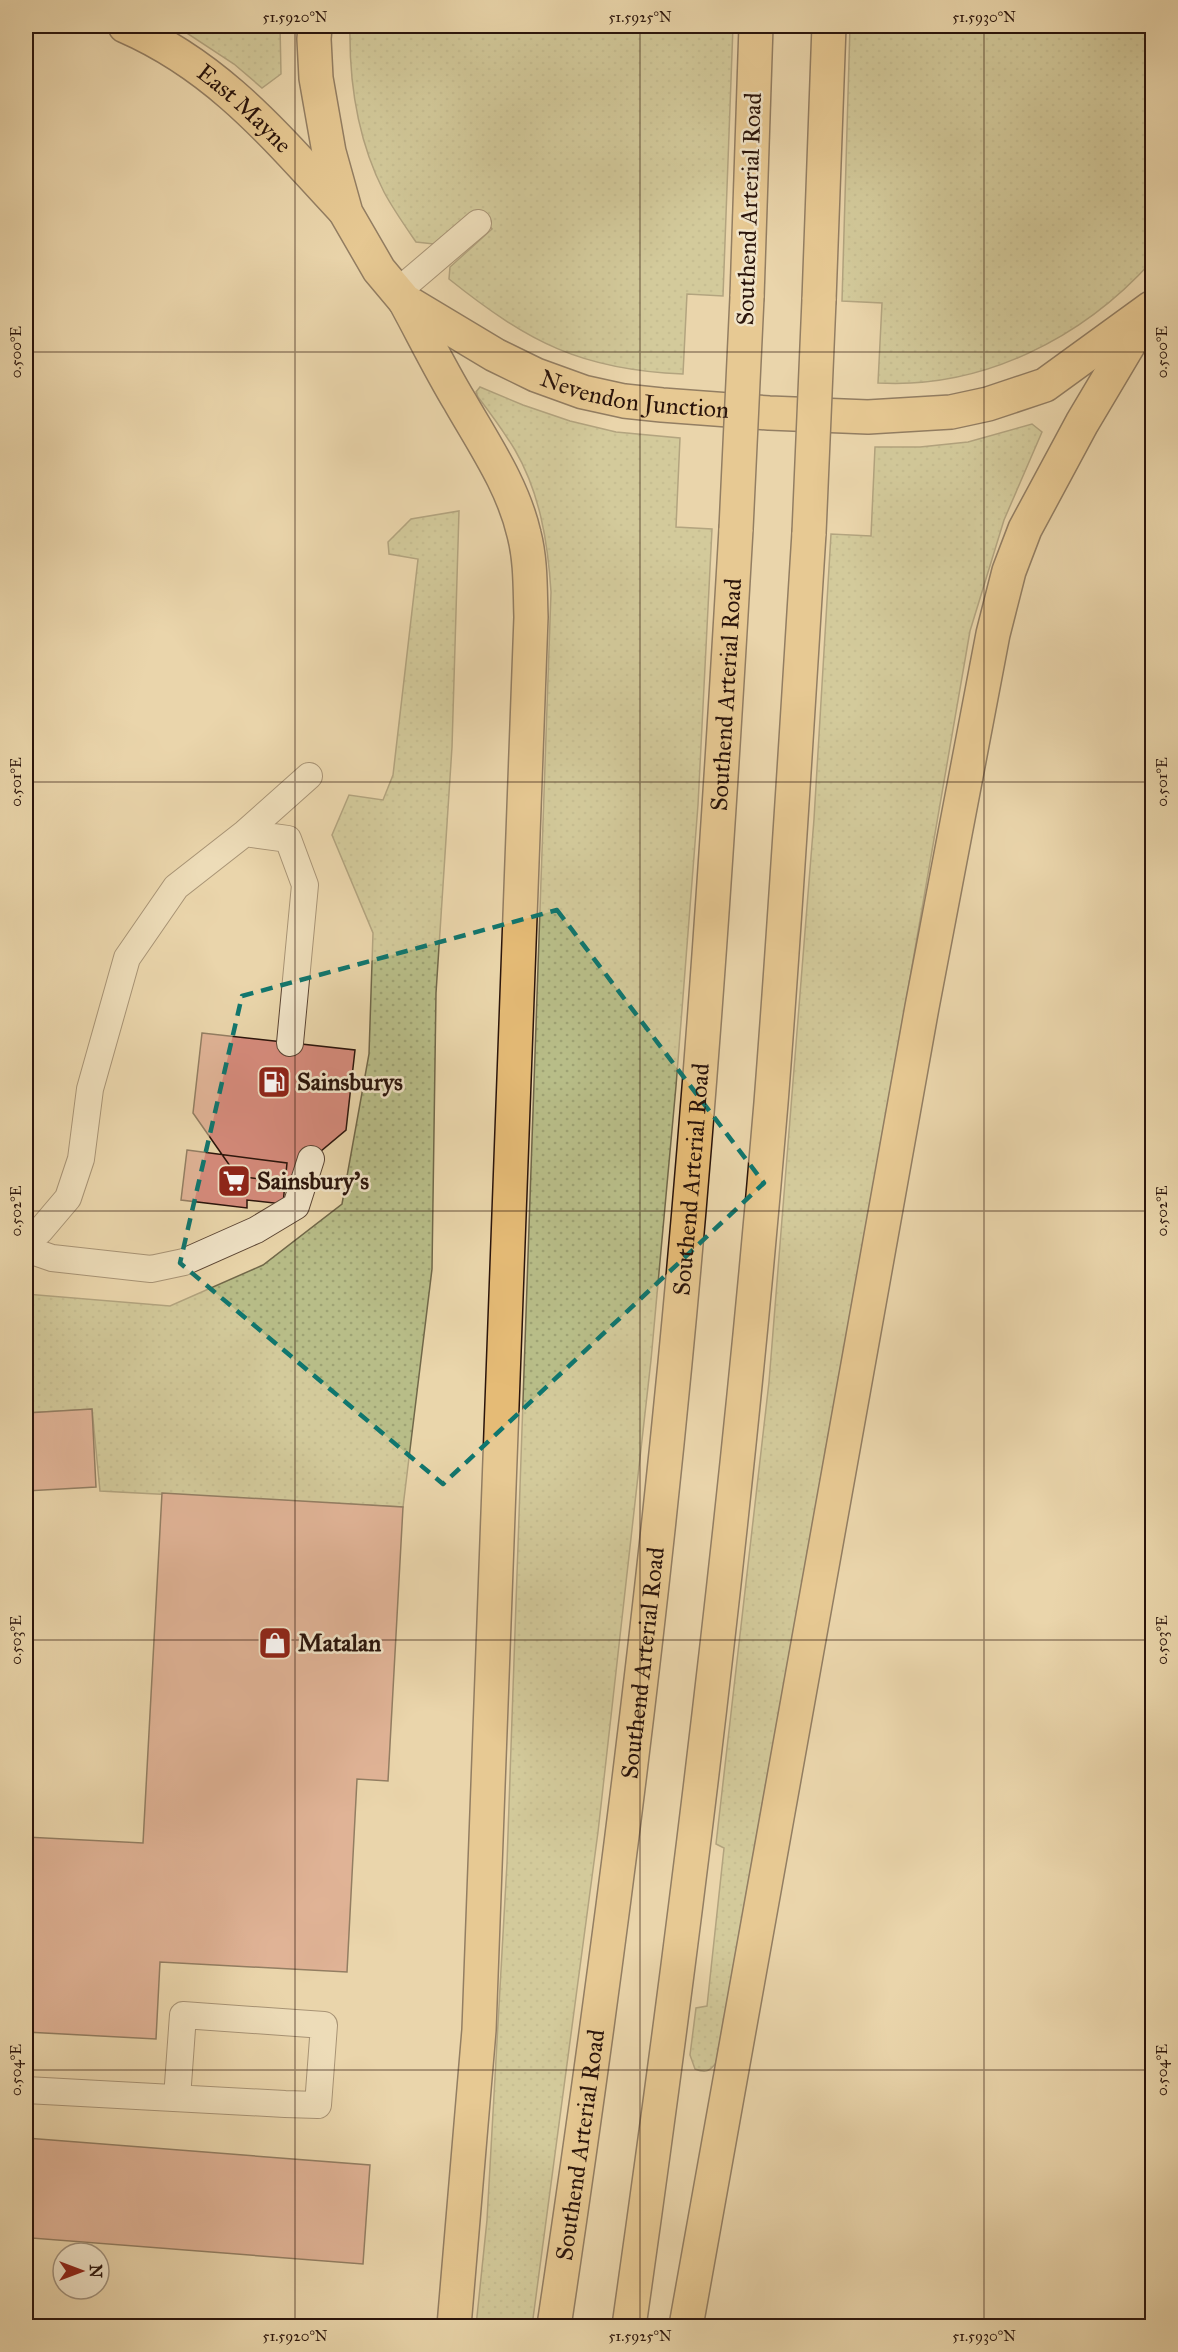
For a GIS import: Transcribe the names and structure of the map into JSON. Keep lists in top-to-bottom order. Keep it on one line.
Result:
{"streets":{"main road":["East Mayne","Southend Arterial Road","Nevendon Junction"]},"crossings":[["East Mayne","Nevendon Junction"]],"places":{"fuel station":["Sainsburys"],"supermarket":["Sainsbury's"],"shop":["Matalan"]},"north":"right","coordinates":["51.5920°N","51.5925°N","51.5930°N","0.500°E","0.501°E","0.502°E","0.503°E","0.504°E"]}
